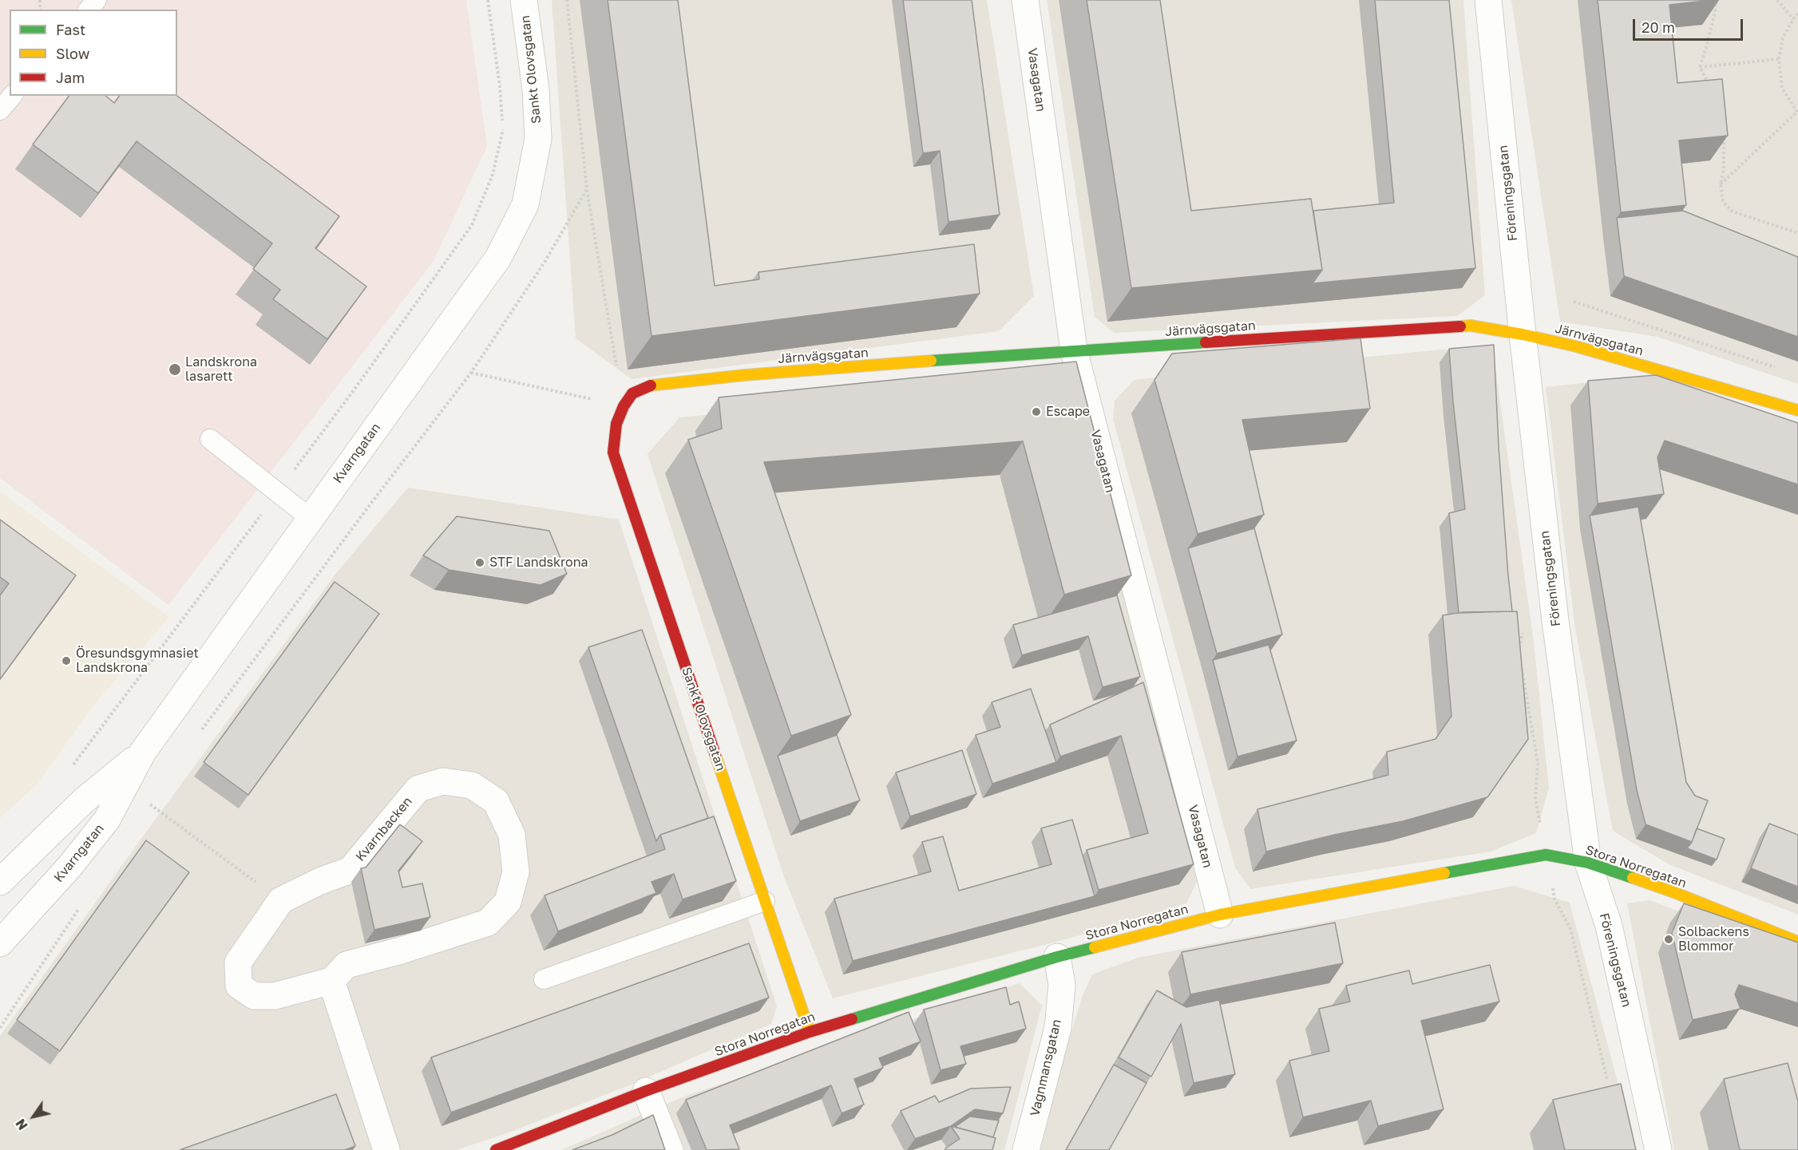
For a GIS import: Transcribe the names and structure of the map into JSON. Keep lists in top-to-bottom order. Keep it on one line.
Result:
{"streets":{"street":["Sankt Olovsgatan","Vasagatan","Föreningsgatan","Järnvägsgatan","Kvarngatan","Kvarnbacken","Stora Norregatan","Vagnmansgatan"]},"crossings":[["Sankt Olovsgatan","Järnvägsgatan"],["Sankt Olovsgatan","Kvarngatan"],["Sankt Olovsgatan","Stora Norregatan"],["Vasagatan","Järnvägsgatan"],["Vasagatan","Stora Norregatan"],["Föreningsgatan","Järnvägsgatan"],["Föreningsgatan","Stora Norregatan"],["Stora Norregatan","Vagnmansgatan"]],"places":["Landskrona lasarett","Escape","STF Landskrona","Öresundsgymnasiet Landskrona","Solbackens Blommor"],"legend":["Fast","Slow","Jam"],"scale_bar":"20 m","north":"bottom left"}
